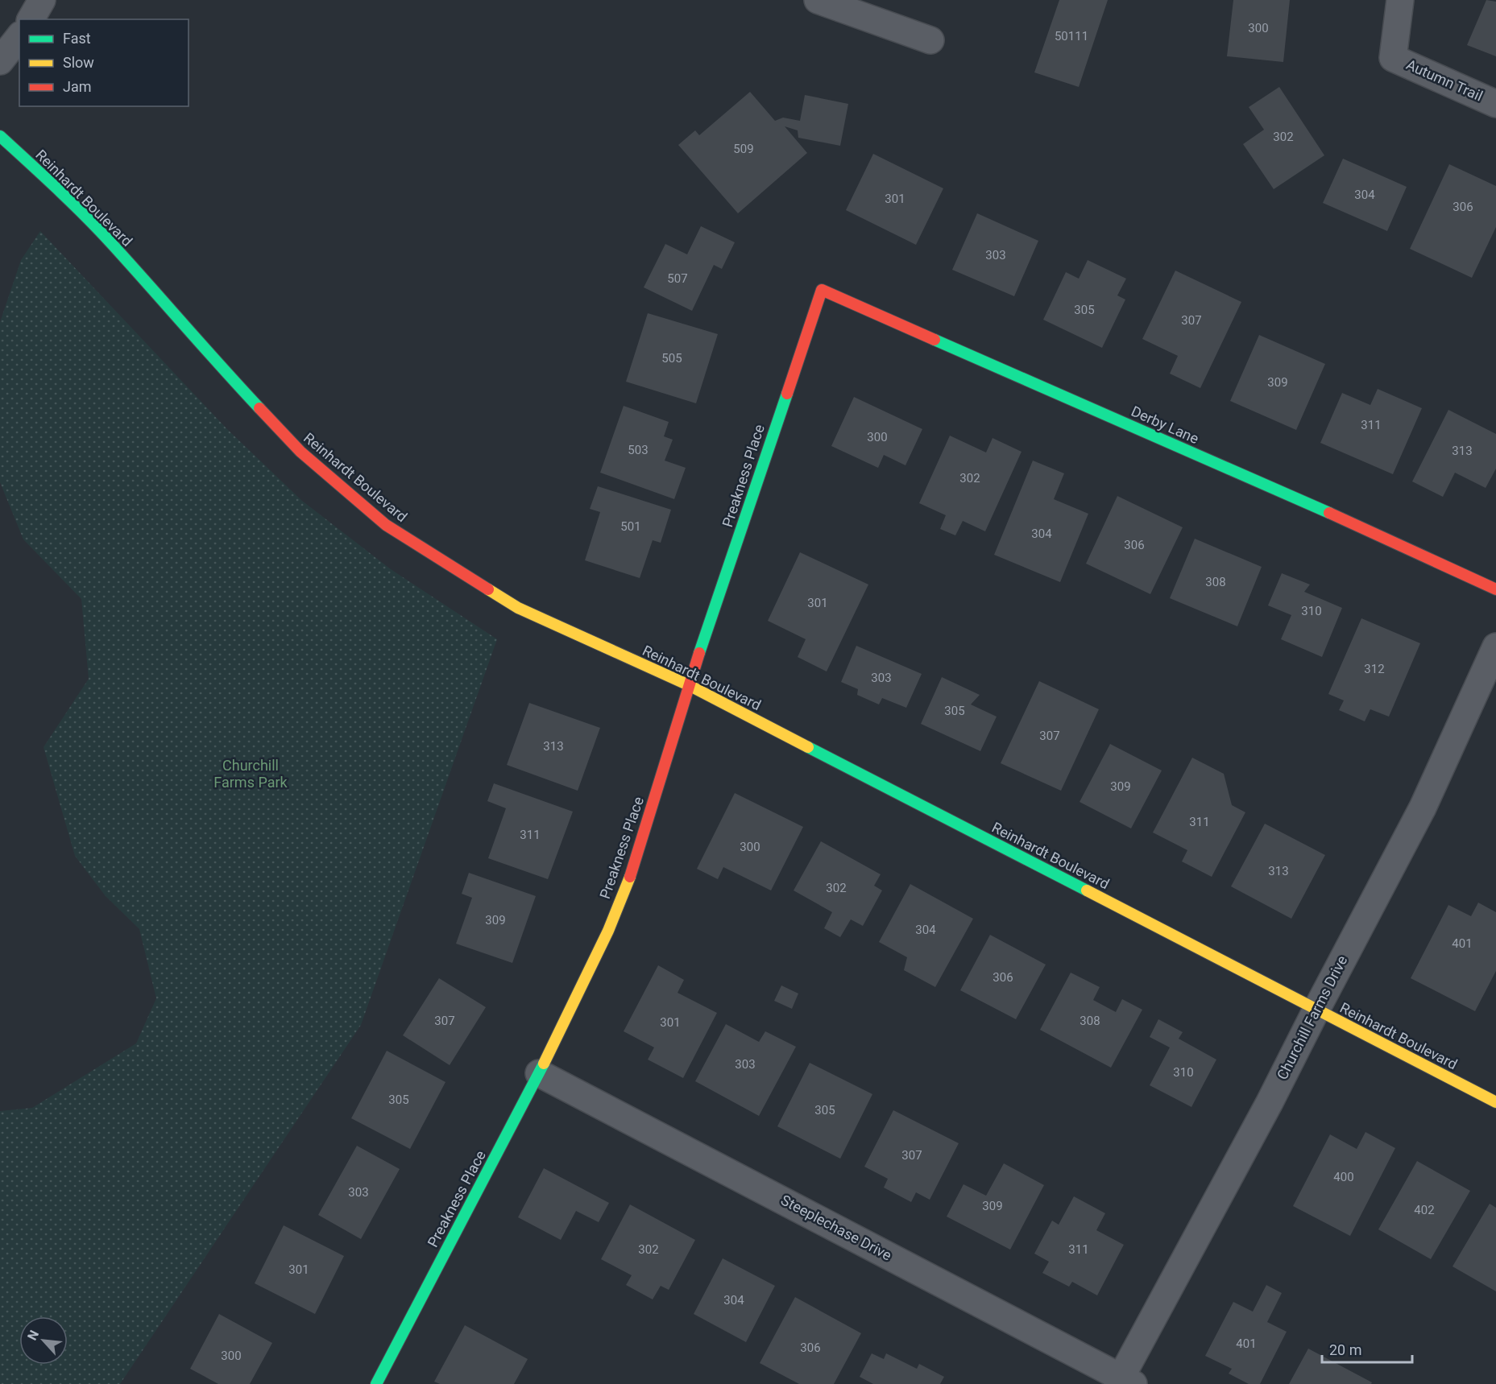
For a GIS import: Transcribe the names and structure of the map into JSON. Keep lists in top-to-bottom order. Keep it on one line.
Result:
{"streets":{"street":["Autumn Trail","Reinhardt Boulevard","Derby Lane","Preakness Place","Churchill Farms Drive","Steeplechase Drive"]},"crossings":[["Reinhardt Boulevard","Preakness Place"],["Reinhardt Boulevard","Churchill Farms Drive"],["Derby Lane","Preakness Place"],["Preakness Place","Steeplechase Drive"],["Churchill Farms Drive","Steeplechase Drive"]],"parks":["Churchill Farms Park"],"house_numbers":["300","50111","302","509","304","301","306","303","507","305","307","505","309","311","300","503","313","302","501","304","306","308","301","310","312","303","305","307","313","309","311","311","300","313","302","309","304","401","306","307","308","301","303","310","305","305","307","400","303","309","402","302","311","301","304","401","306","300"],"legend":["Fast","Slow","Jam"],"scale_bar":"20 m","north":"top left"}
